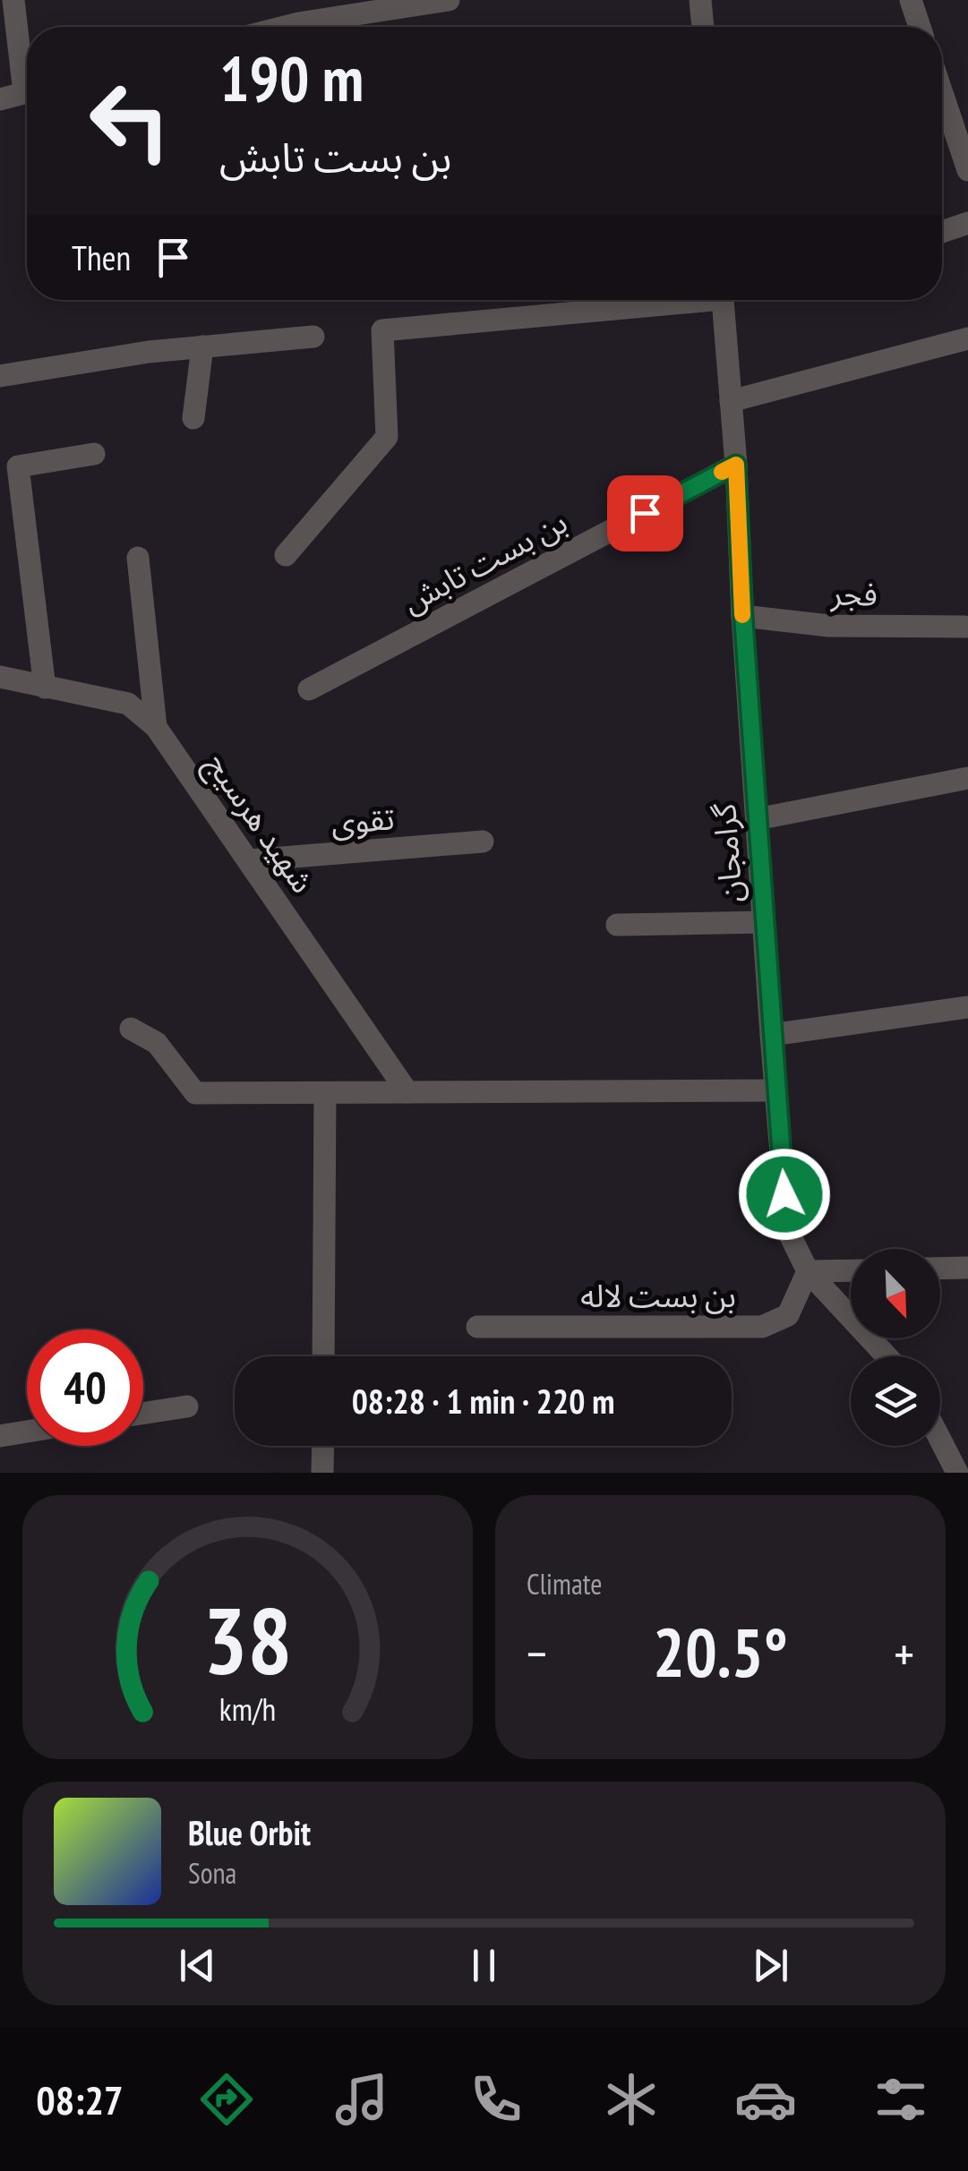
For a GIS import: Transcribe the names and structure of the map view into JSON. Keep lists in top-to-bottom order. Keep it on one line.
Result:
{"streets":{"street":["بن بست تابش","فجر","تقوی","شهید هرسیج","گرامجان","بن بست لاله"]},"crossings":[["بن بست تابش","گرامجان"],["فجر","گرامجان"],["تقوی","شهید هرسیج"],["گرامجان","بن بست لاله"]],"north":"bottom right","page":{"turn":["190 m","بن بست تابش"],"then":"Then","limit":"40","trip":"08:28 · 1 min · 220 m","tile":"Climate","heat":["−","20.5°","+"],"song":["Blue Orbit","Sona"],"tabs":"08:27","gauge":["38","km/h"]}}
